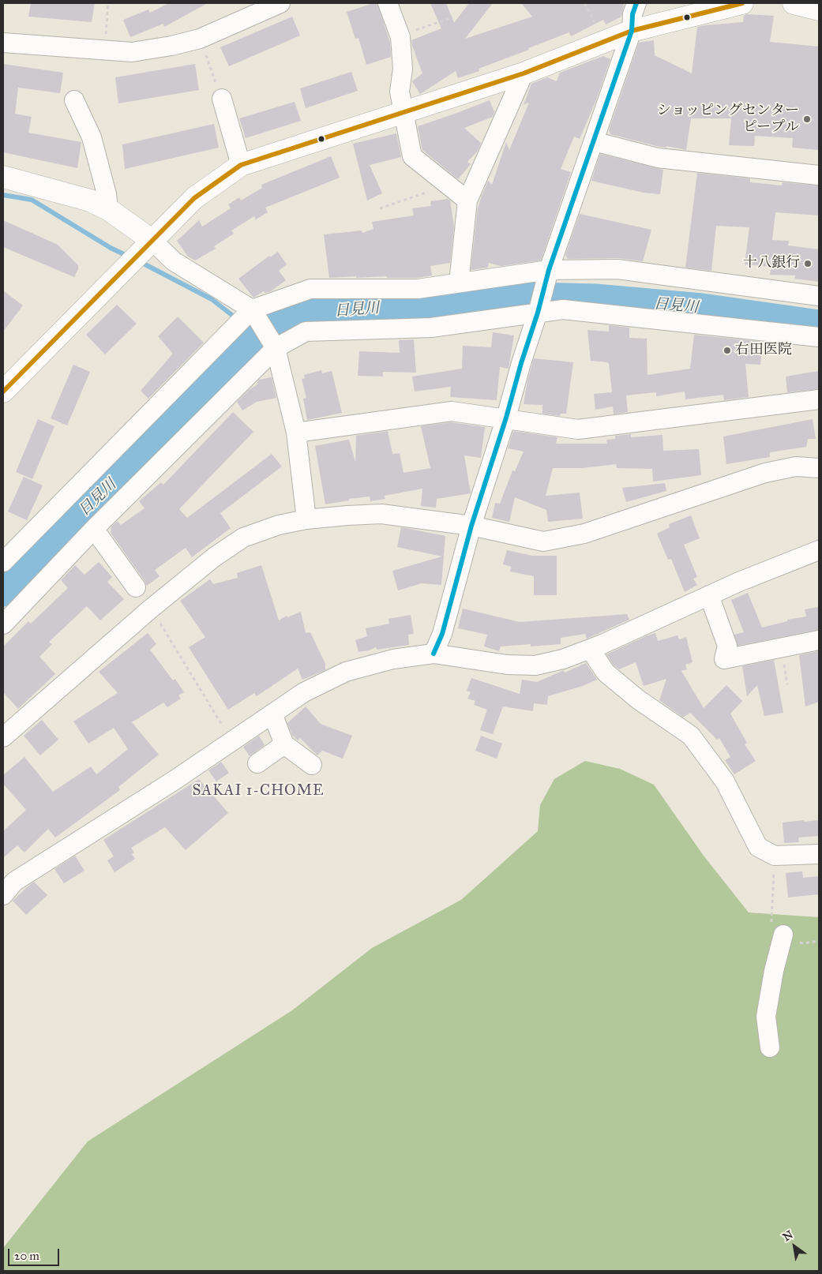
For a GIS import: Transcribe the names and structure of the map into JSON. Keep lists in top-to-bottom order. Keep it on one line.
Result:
{"districts":["SAKAI 1-CHOME"],"water":["日見川"],"places":["ショッピングセンター ピープル","十八銀行","右田医院"],"scale_bar":"20 m","north":"top left"}
